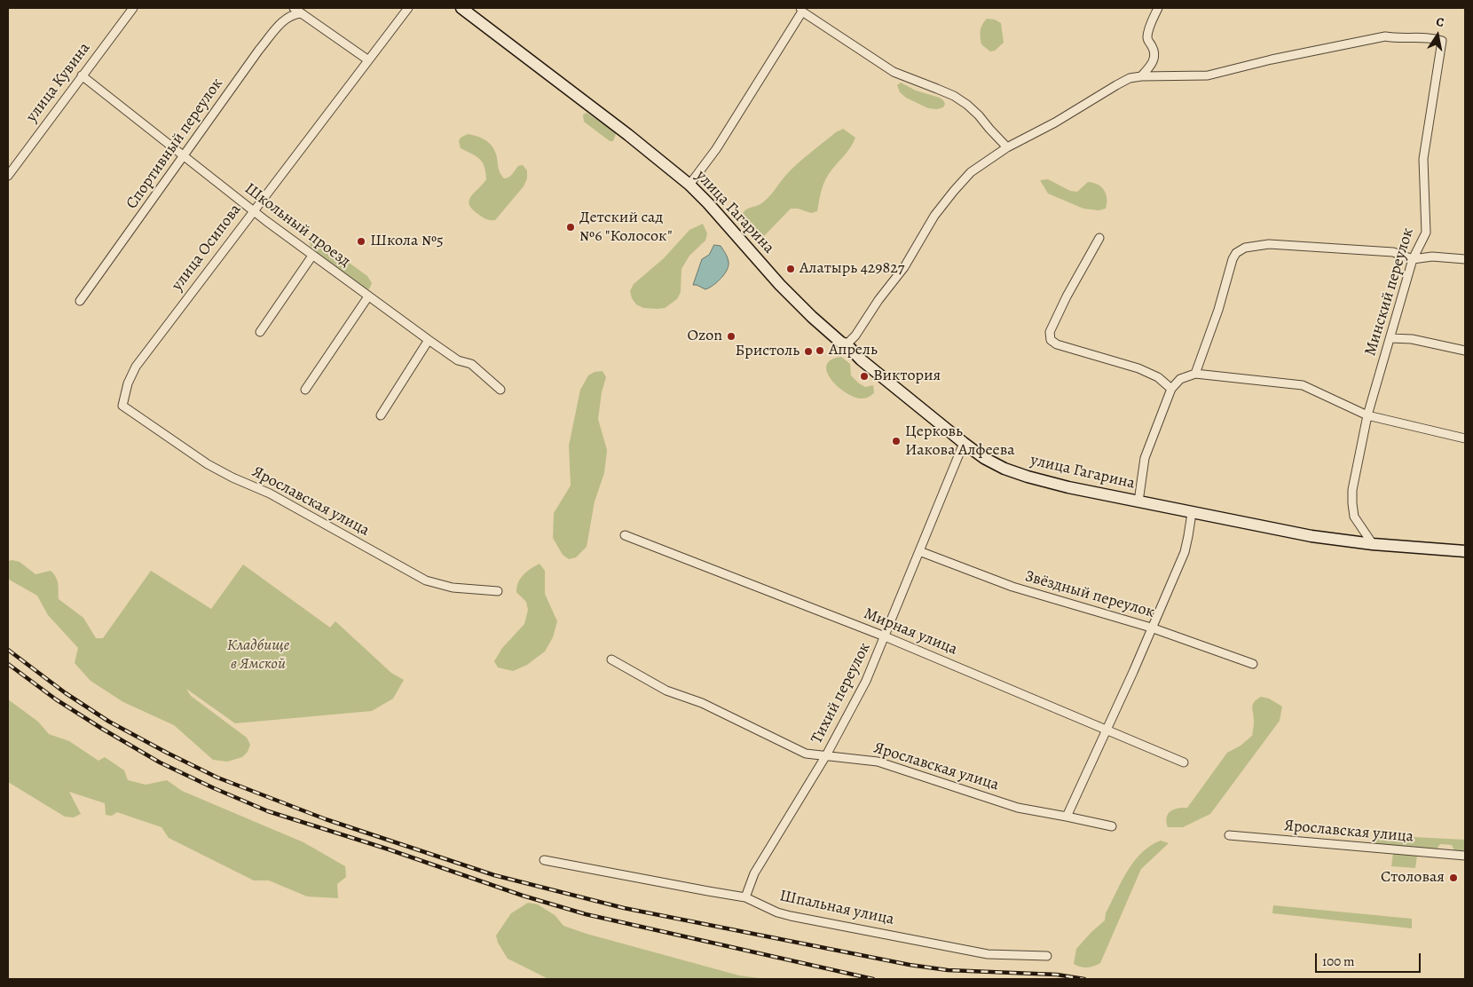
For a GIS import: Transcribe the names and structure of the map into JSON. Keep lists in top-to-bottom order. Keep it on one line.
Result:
{"streets":{"main road":["улица Гагарина"],"street":["улица Кувина","Спортивный переулок","Школьный проезд","улица Осипова","Минский переулок","Ярославская улица","Звёздный переулок","Мирная улица","Тихий переулок","Шпальная улица"]},"crossings":[["улица Кувина","Школьный проезд"],["Спортивный переулок","Школьный проезд"],["улица Гагарина","Минский переулок"],["улица Гагарина","Тихий переулок"],["Школьный проезд","улица Осипова"],["улица Осипова","Ярославская улица"],["Ярославская улица","Тихий переулок"],["Звёздный переулок","Тихий переулок"],["Мирная улица","Тихий переулок"],["Тихий переулок","Шпальная улица"]],"parks":["Кладбище в Ямской"],"places":["Детский сад №6 \"Колосок\"","Школа №5","Алатырь 429827","Ozon","Апрель","Бристоль","Виктория","Церковь Иакова Алфеева","Столовая"],"scale_bar":"100 m","north":"top"}
